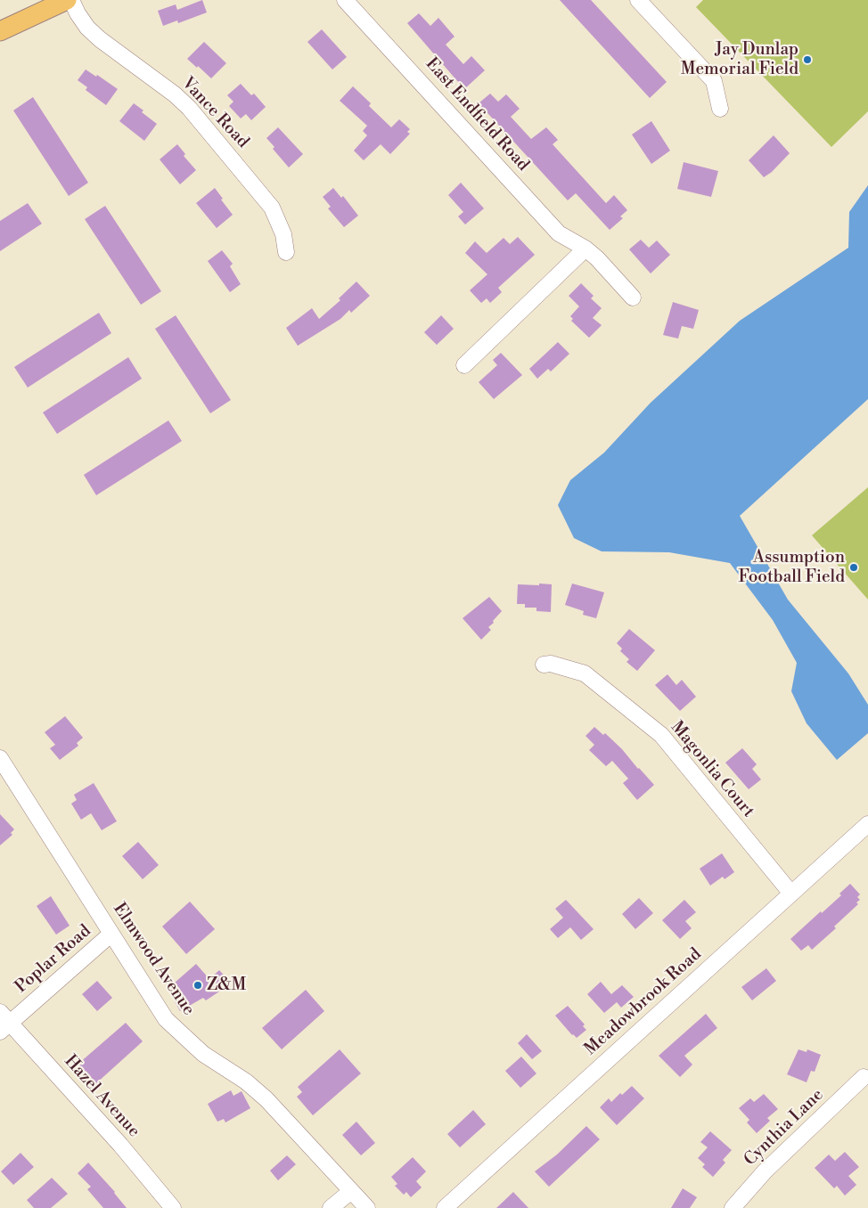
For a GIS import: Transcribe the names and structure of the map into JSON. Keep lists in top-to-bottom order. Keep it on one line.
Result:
{"streets":{"street":["Vance Road","East Endfield Road","Magonlia Court","Poplar Road","Elmwood Avenue","Meadowbrook Road","Hazel Avenue","Cynthia Lane"]},"crossings":[["Magonlia Court","Meadowbrook Road"],["Poplar Road","Elmwood Avenue"],["Poplar Road","Hazel Avenue"]],"places":["Jay Dunlap Memorial Field","Assumption Football Field","Z&M"]}
